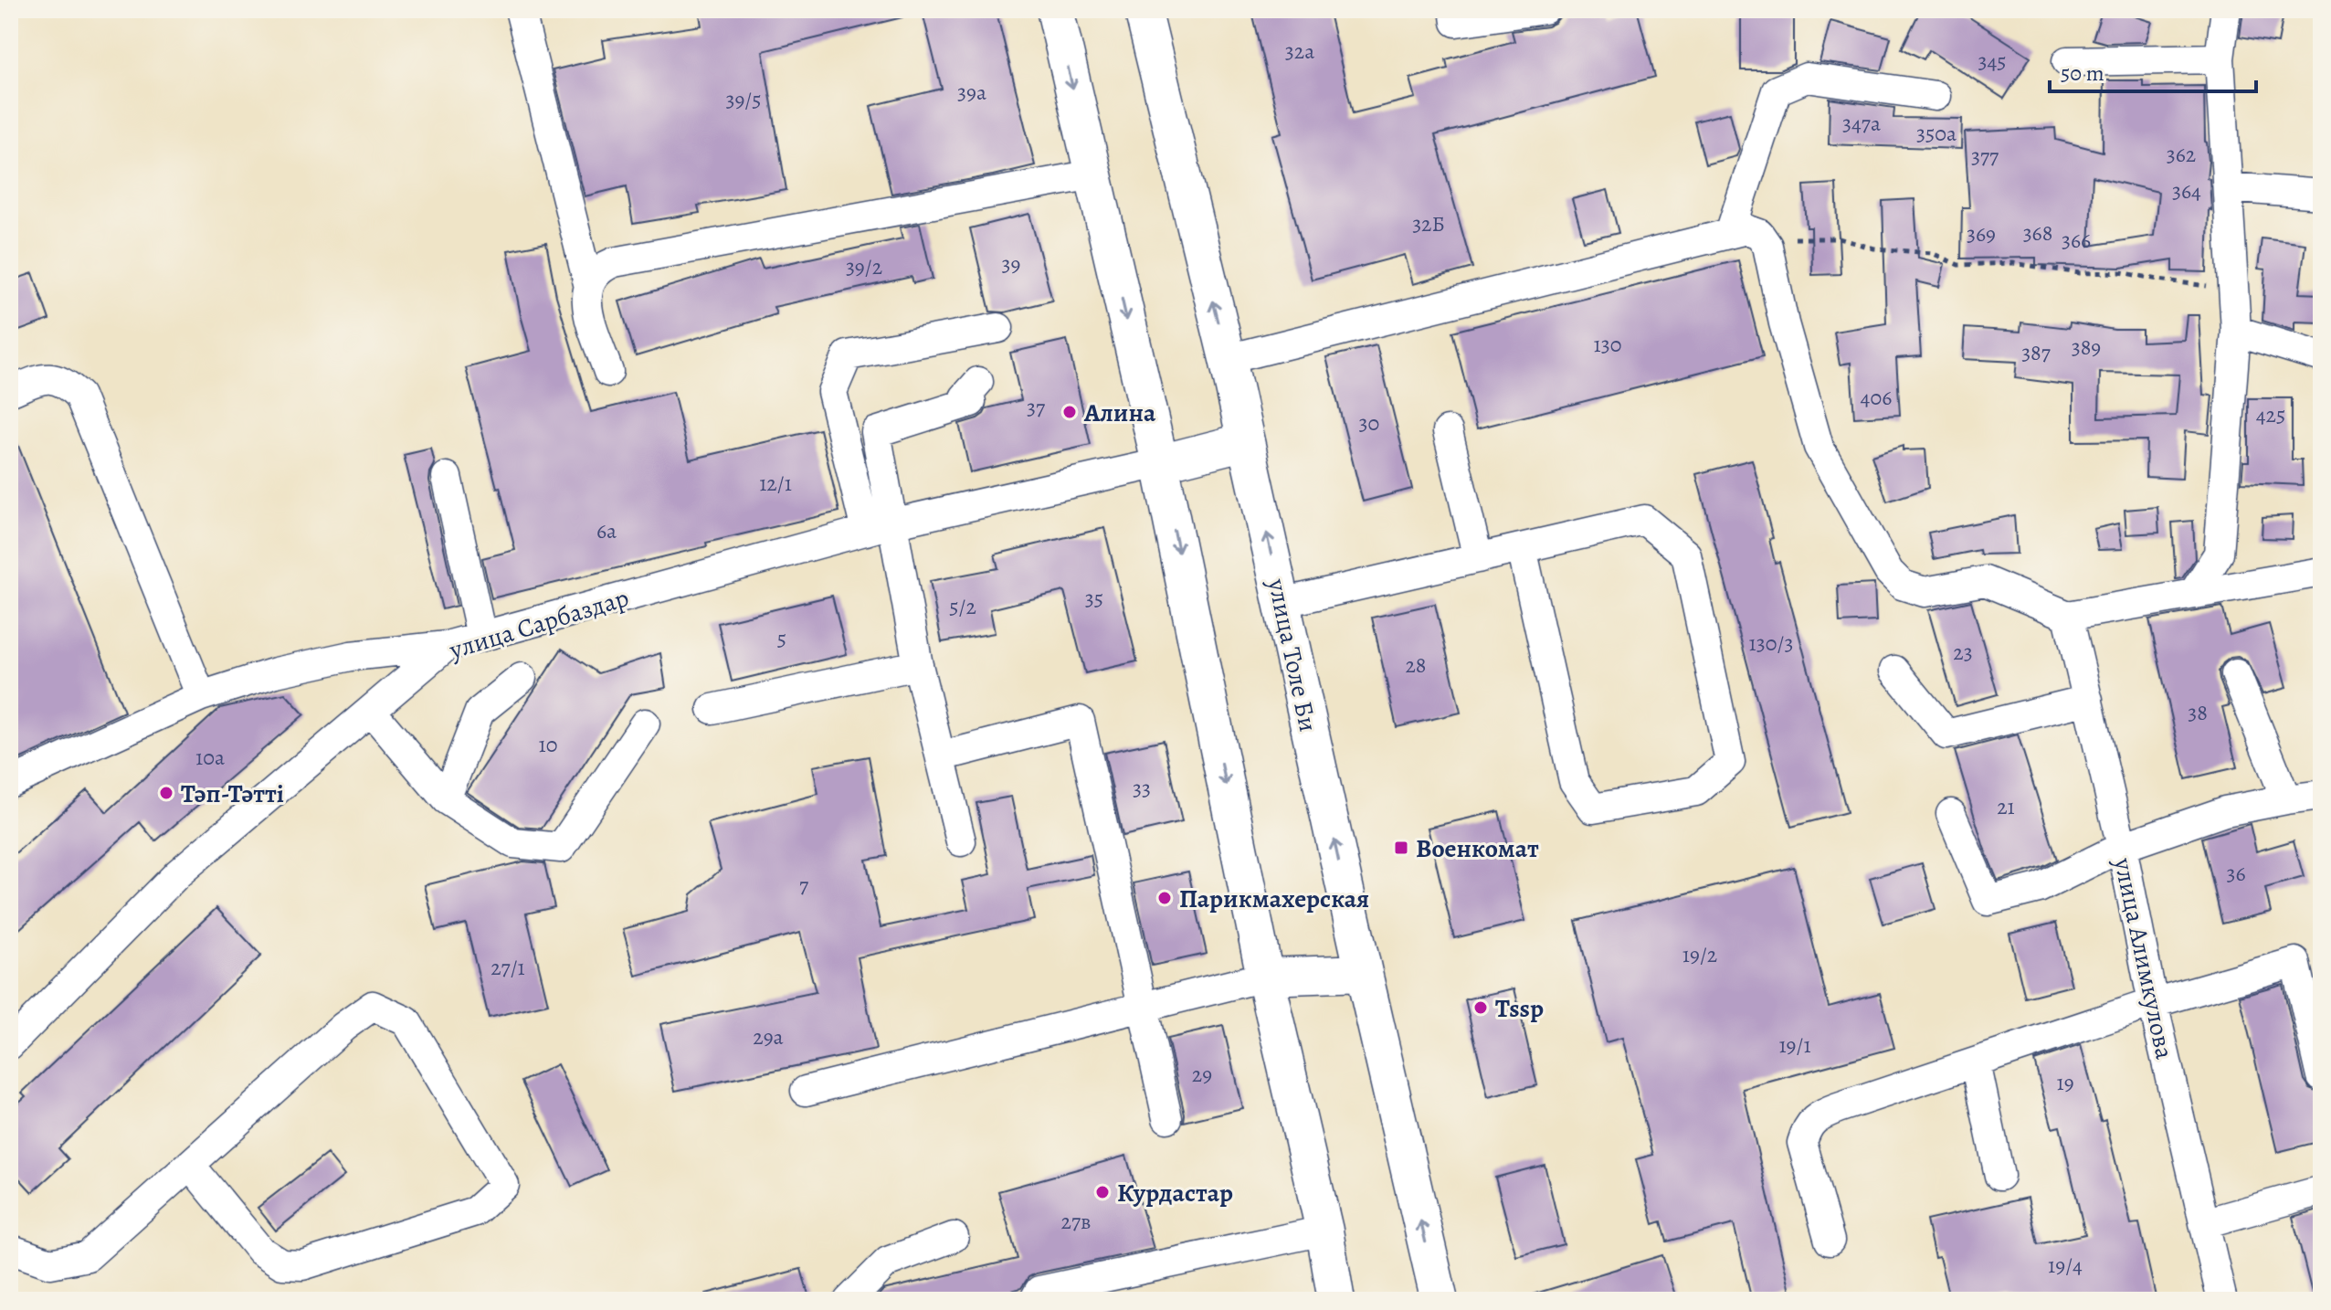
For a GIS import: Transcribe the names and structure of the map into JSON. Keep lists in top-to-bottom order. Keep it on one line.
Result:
{"streets":{"main road":["улица Толе Би"],"street":["улица Сарбаздар","улица Алимкулова"]},"places":{"other":["Алина","Тәп-Тәтті","Парикмахерская","Tssp","Курдастар"],"transit":["Военкомат"]},"house_numbers":["32а","345","39а","39/5","347а","350а","362","377","364","32Б","368","369","366","39","39/2","130","389","387","406","37","425","30","12/1","6а","35","5/2","5","130/3","23","28","38","10","10а","33","21","36","7","19/2","27/1","29а","19/1","29","19","27в","19/4"],"scale_bar":"50 m"}
